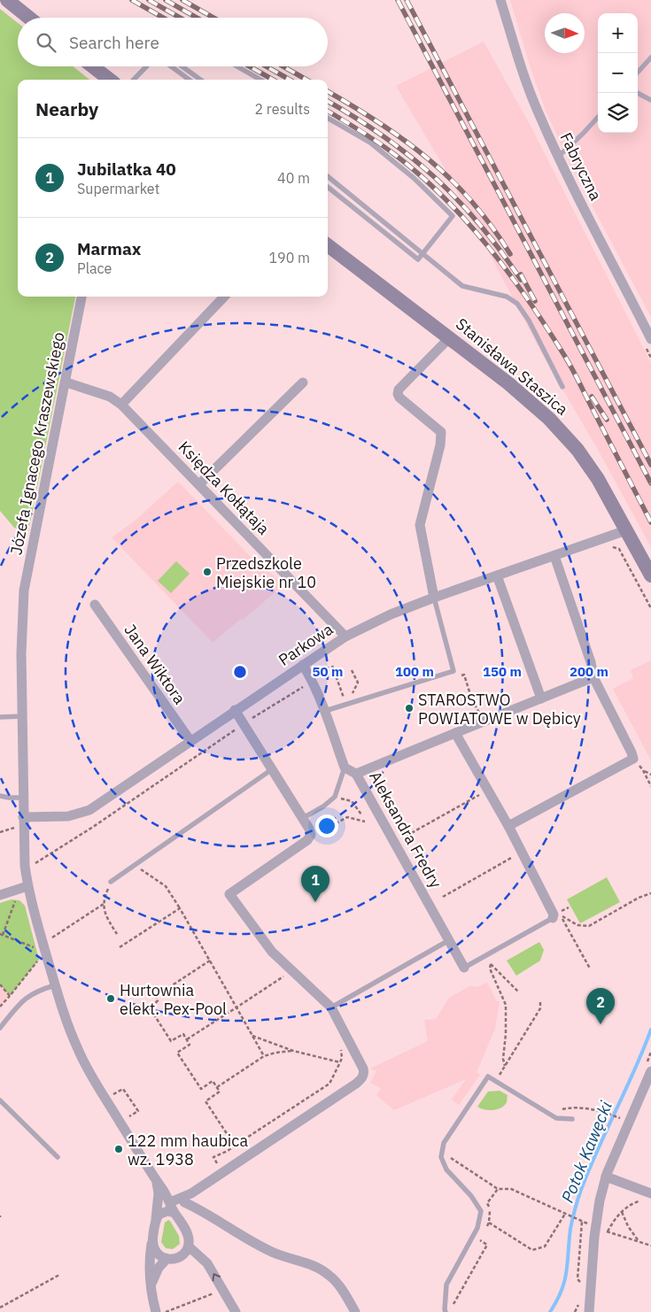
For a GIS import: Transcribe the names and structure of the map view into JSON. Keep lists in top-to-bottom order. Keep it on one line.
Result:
{"streets":{"street":["Fabryczna","Stanisława Staszica","Józefa Ignacego Kraszewskiego","Księdza Kołłątaja","Parkowa","Jana Wiktora","Aleksandra Fredry"]},"crossings":[["Stanisława Staszica","Parkowa"],["Józefa Ignacego Kraszewskiego","Księdza Kołłątaja"],["Józefa Ignacego Kraszewskiego","Parkowa"],["Księdza Kołłątaja","Parkowa"],["Parkowa","Jana Wiktora"],["Parkowa","Aleksandra Fredry"]],"water":["Potok Kawęcki"],"places":["Przedszkole Miejskie nr 10","STAROSTWO POWIATOWE w Dębicy","Hurtownia elekt. Pex-Pool","122 mm haubica wz. 1938"],"north":"right","page":{"map_buttons":["+","−"],"search":"Search here","heading":["Nearby","2 results"],"list":[{"mark":"1","name":"Jubilatka 40","note":"Supermarket","value":"40 m"},{"mark":"2","name":"Marmax","note":"Place","value":"190 m"}],"pins":["1","2"]},"rings":["50 m","100 m","150 m","200 m"]}
